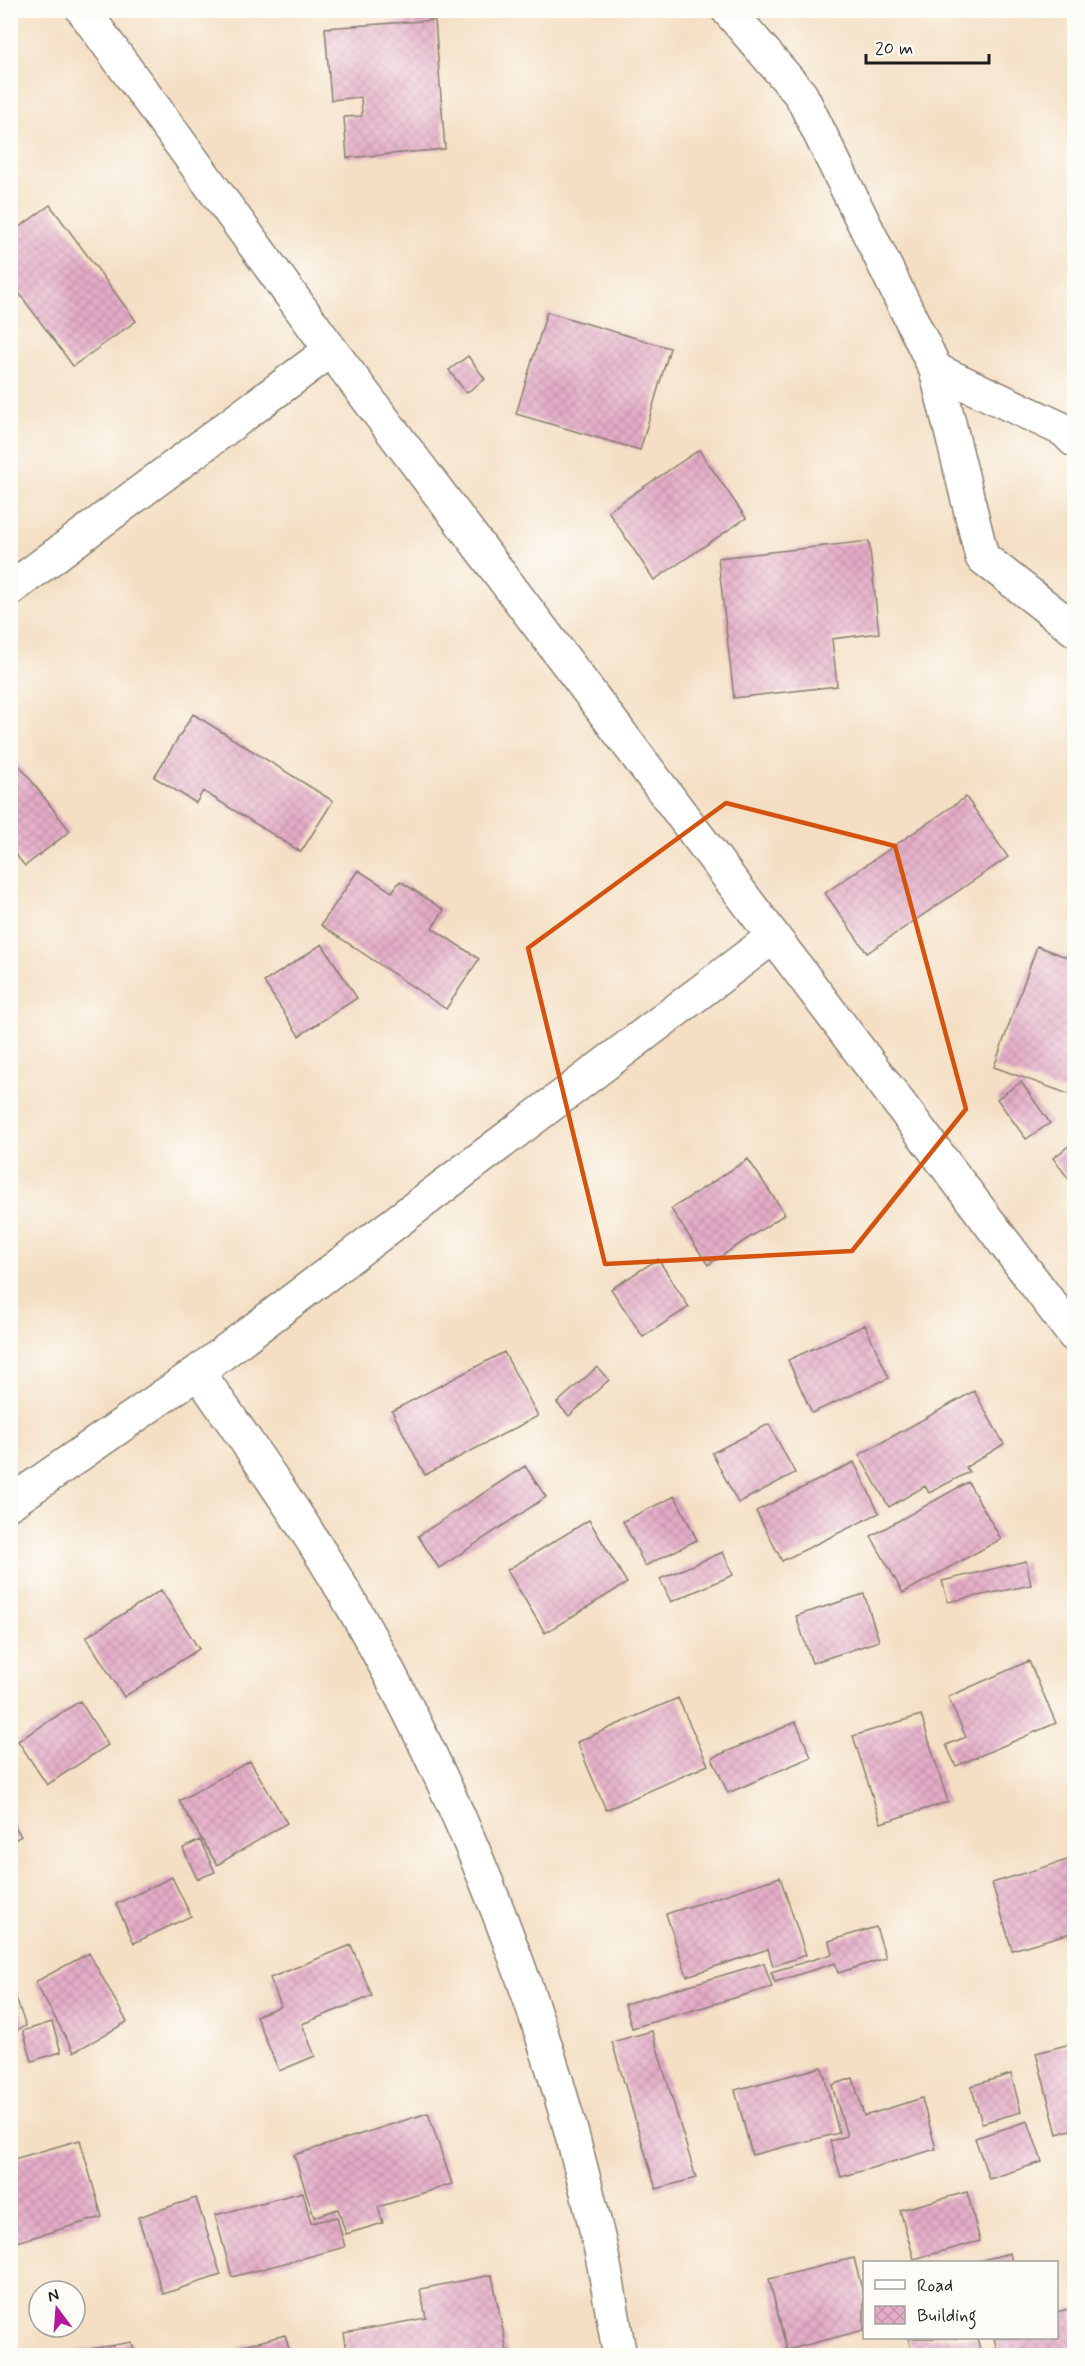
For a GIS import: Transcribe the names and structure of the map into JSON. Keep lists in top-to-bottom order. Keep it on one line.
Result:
{"legend":["Road","Building"],"scale_bar":"20 m","north":"top"}
